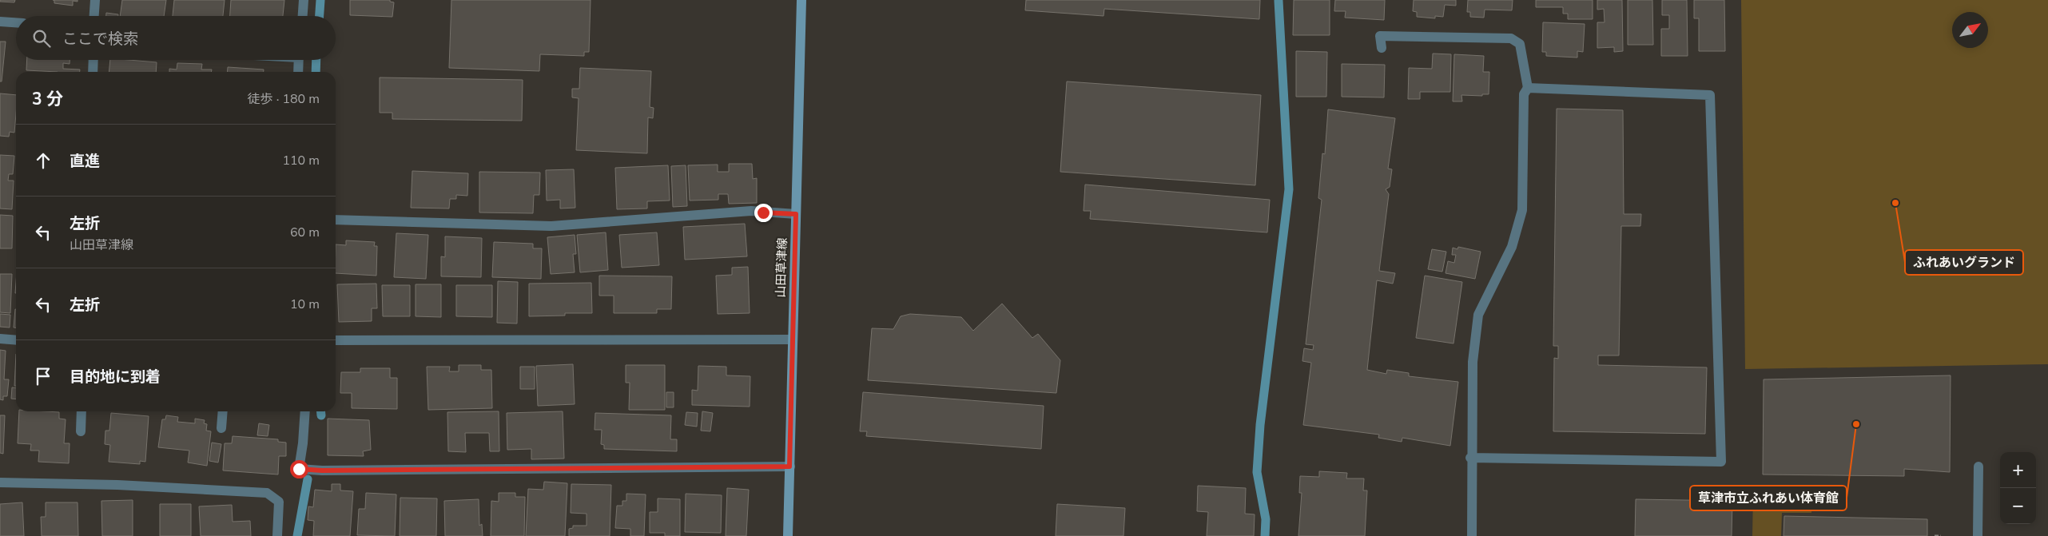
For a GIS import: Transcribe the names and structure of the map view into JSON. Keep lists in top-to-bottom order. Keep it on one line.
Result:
{"streets":{"main road":["山田草津線"]},"places":["ふれあいグランド","草津市立ふれあい体育館"],"north":"top right","page":{"search":"ここで検索","heading":["3 分","徒歩 · 180 m"],"list":[["直進","110 m"],["左折","山田草津線","60 m"],["左折","10 m"],"目的地に到着"],"map_buttons":["+","−"]}}
